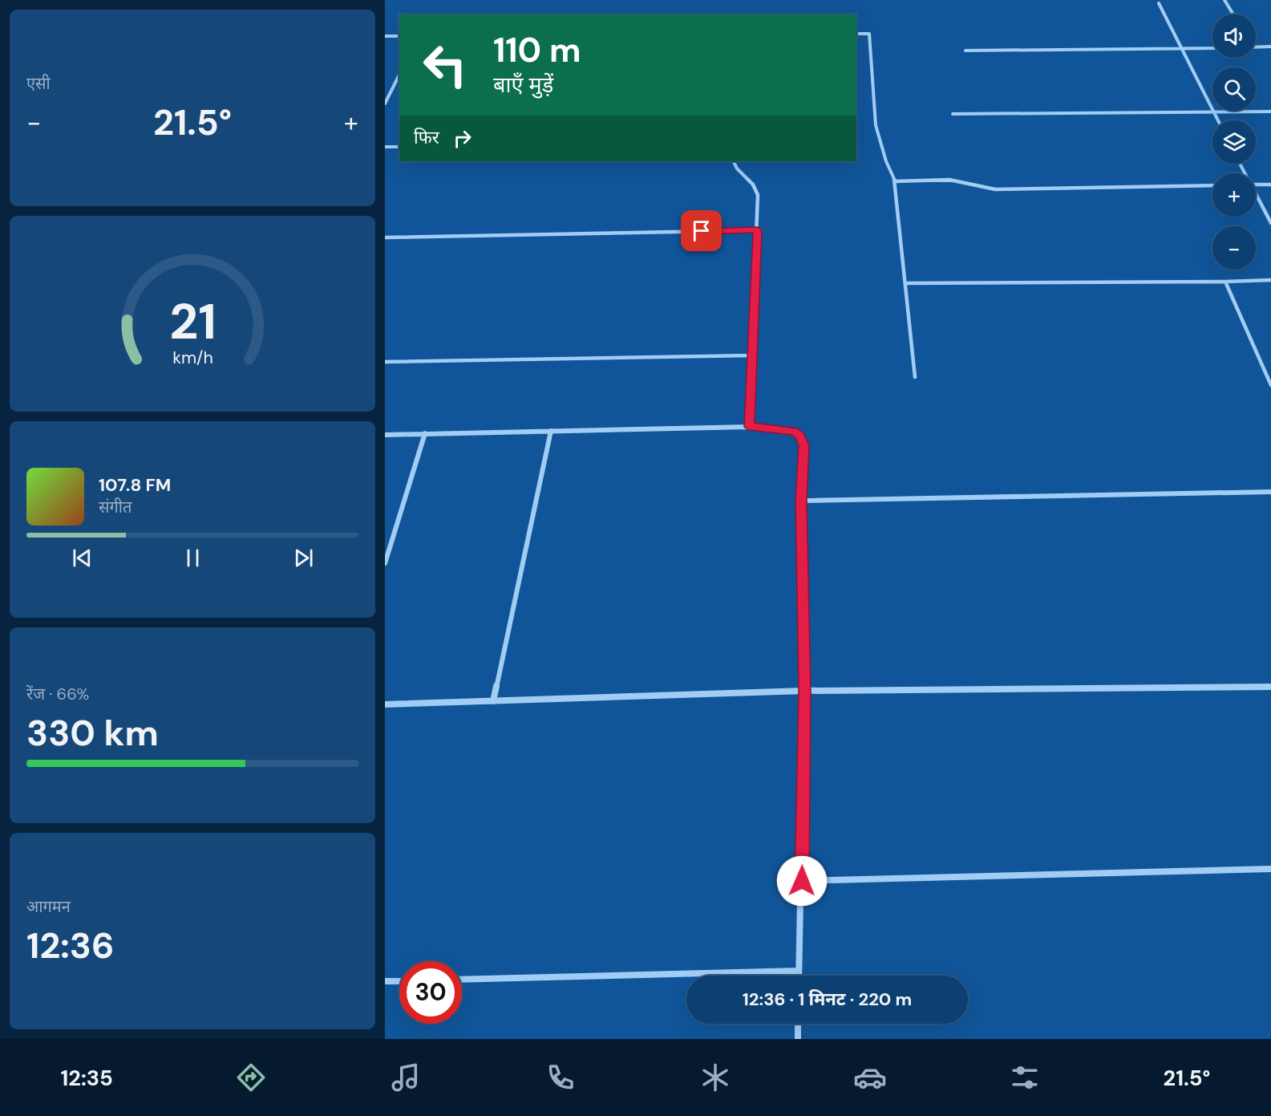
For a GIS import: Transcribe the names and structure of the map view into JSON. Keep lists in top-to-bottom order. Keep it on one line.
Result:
{"page":{"tile":["एसी",["रेंज · 66%","330 km"],["आगमन","12:36"]],"map_buttons":["+","−"],"turn":["110 m","बाएँ मुड़ें"],"heat":["−","21.5°","+"],"then":"फिर","song":["107.8 FM","संगीत"],"limit":"30","trip":"12:36 · 1 मिनट · 220 m","tabs":["12:35","21.5°"],"gauge":["21","km/h"]}}
